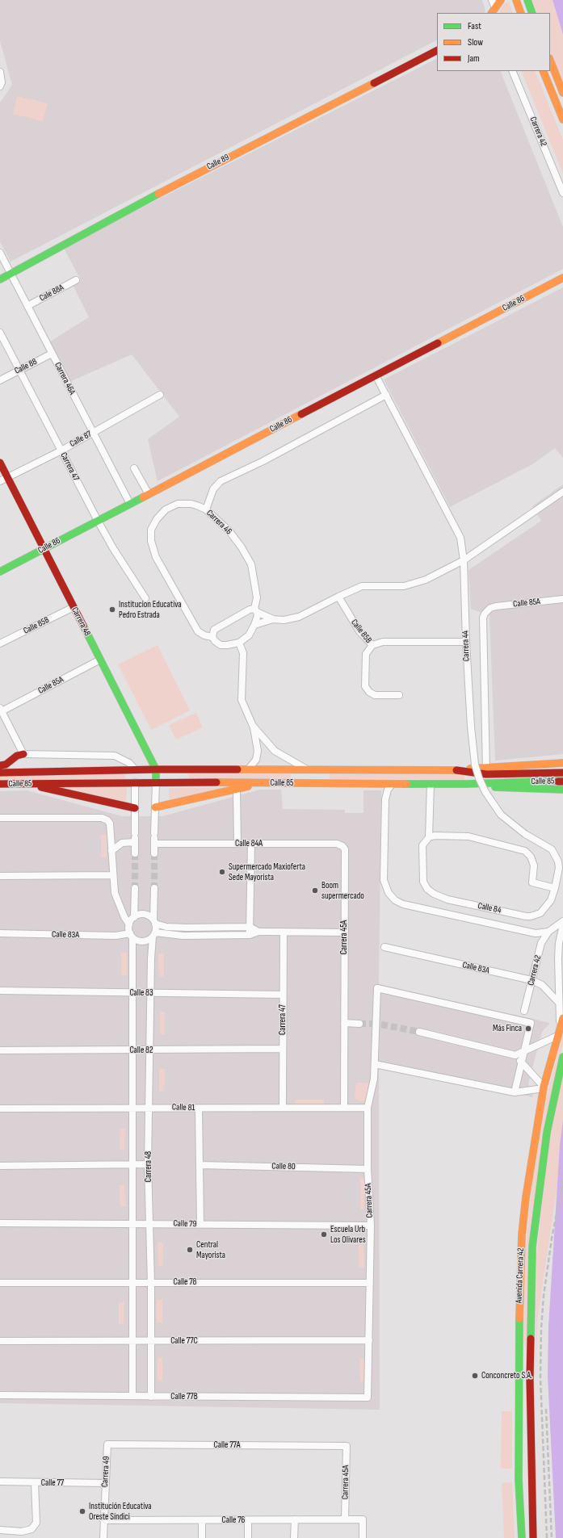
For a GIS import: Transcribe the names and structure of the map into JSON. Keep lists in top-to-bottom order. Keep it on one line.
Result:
{"streets":{"main road":["Calle 89","Calle 86","Carrera 48","Calle 85","Avenida Carrera 42"],"street":["Carrera 42","Cale 88A","Calle 88","Carrera 46A","Calle 87","Carrera 47","Carrera 46","Calle 85A","Calle 85B","Carrera 44","Calle 84A","Calle 84","Calle 83A","Carrera 45A","Calle 83","Calle 82","Calle 81","Calle 80","Calle 79","Calle 78","Calle 77C","Calle 77B","Calle 77A","Carrera 49","Calle 77","Calle 76"]},"crossings":[["Carrera 42","Calle 83A"],["Calle 89","Carrera 46A"],["Cale 88A","Carrera 46A"],["Calle 86","Carrera 46A"],["Calle 86","Carrera 47"],["Calle 86","Carrera 48"],["Calle 86","Carrera 44"],["Calle 88","Carrera 46A"],["Calle 88","Carrera 47"],["Carrera 46A","Calle 87"],["Calle 87","Carrera 47"],["Calle 87","Carrera 48"],["Carrera 47","Calle 83"],["Carrera 47","Calle 82"],["Carrera 47","Calle 81"],["Calle 85A","Carrera 48"],["Calle 85A","Carrera 44"],["Carrera 48","Calle 85B"],["Carrera 48","Calle 85"],["Carrera 48","Calle 83A"],["Carrera 48","Calle 83"],["Carrera 48","Calle 82"],["Carrera 48","Calle 81"],["Carrera 48","Calle 79"],["Carrera 48","Calle 78"],["Carrera 48","Calle 77C"],["Carrera 48","Calle 77B"],["Calle 85B","Carrera 44"],["Carrera 44","Calle 85"],["Carrera 44","Calle 84"],["Calle 84A","Carrera 45A"],["Carrera 45A","Calle 81"],["Carrera 45A","Calle 80"],["Carrera 45A","Calle 79"],["Carrera 45A","Calle 78"],["Carrera 45A","Calle 77C"],["Carrera 45A","Calle 77B"],["Carrera 45A","Calle 77A"],["Carrera 45A","Calle 76"],["Calle 77A","Carrera 49"],["Carrera 49","Calle 77"],["Carrera 49","Calle 76"]],"places":["Institucion Educativa Pedro Estrada","Supermercado Maxioferta Sede Mayorista","Boom supermercado","Más Finca","Escuela Urb Los Olivares","Central Mayorista","Conconcreto S.A.","Institución Educativa Oreste Síndici"],"legend":["Fast","Slow","Jam"]}
